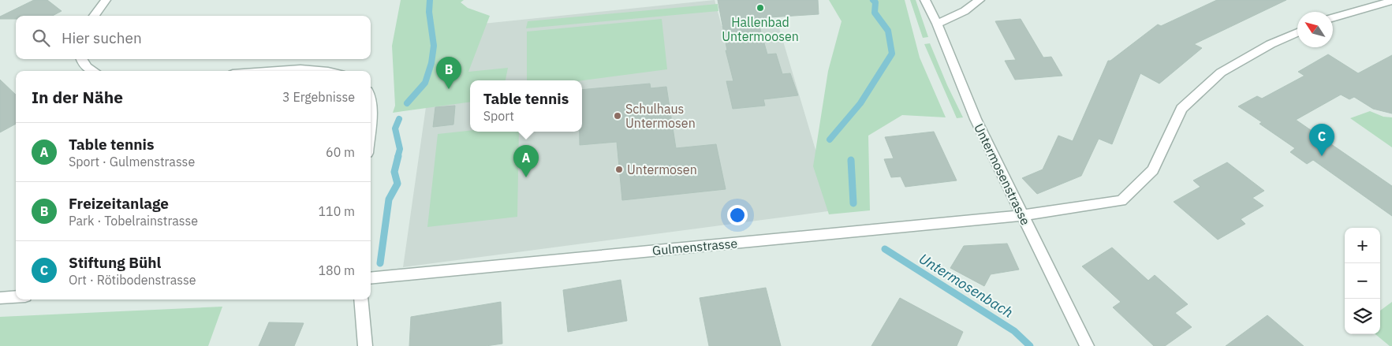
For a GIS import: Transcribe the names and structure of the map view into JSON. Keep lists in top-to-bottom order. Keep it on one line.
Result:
{"streets":{"street":["Untermosenstrasse","Gulmenstrasse"]},"crossings":[["Untermosenstrasse","Gulmenstrasse"]],"water":["Untermosenbach"],"places":["Hallenbad Untermoosen","Schulhaus Untermosen","Untermosen"],"north":"top left","page":{"search":"Hier suchen","pins":["B","C","A"],"heading":["In der Nähe","3 Ergebnisse"],"popup":["Table tennis","Sport"],"list":[{"mark":"A","name":"Table tennis","note":"Sport · Gulmenstrasse","value":"60 m"},{"mark":"B","name":"Freizeitanlage","note":"Park · Tobelrainstrasse","value":"110 m"},{"mark":"C","name":"Stiftung Bühl","note":"Ort · Rötibodenstrasse","value":"180 m"}],"map_buttons":["+","−"]}}
